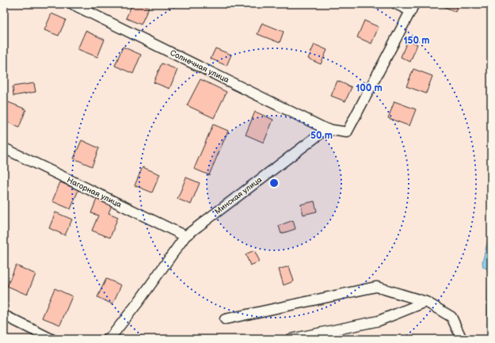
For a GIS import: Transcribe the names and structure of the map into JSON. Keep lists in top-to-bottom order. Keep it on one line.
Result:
{"streets":{"street":["Солнечная улица","Нагорная улица","Минская улица"]},"crossings":[["Солнечная улица","Минская улица"],["Нагорная улица","Минская улица"]],"rings":["150 m","100 m","50 m"]}
